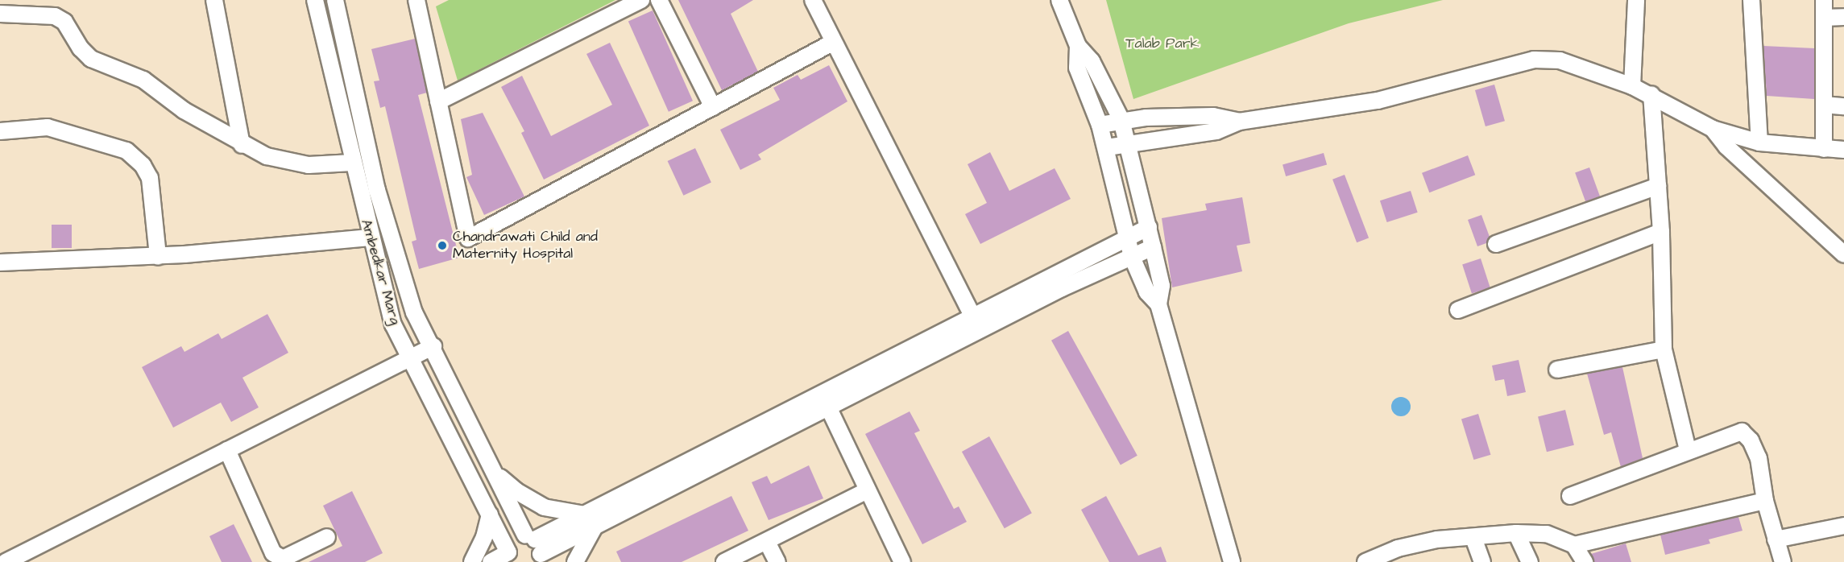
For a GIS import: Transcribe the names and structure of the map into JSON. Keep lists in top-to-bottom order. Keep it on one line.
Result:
{"streets":{"street":["Ambedkar Marg"]},"parks":["Talab Park"],"places":["Chandrawati Child and Maternity Hospital"]}
